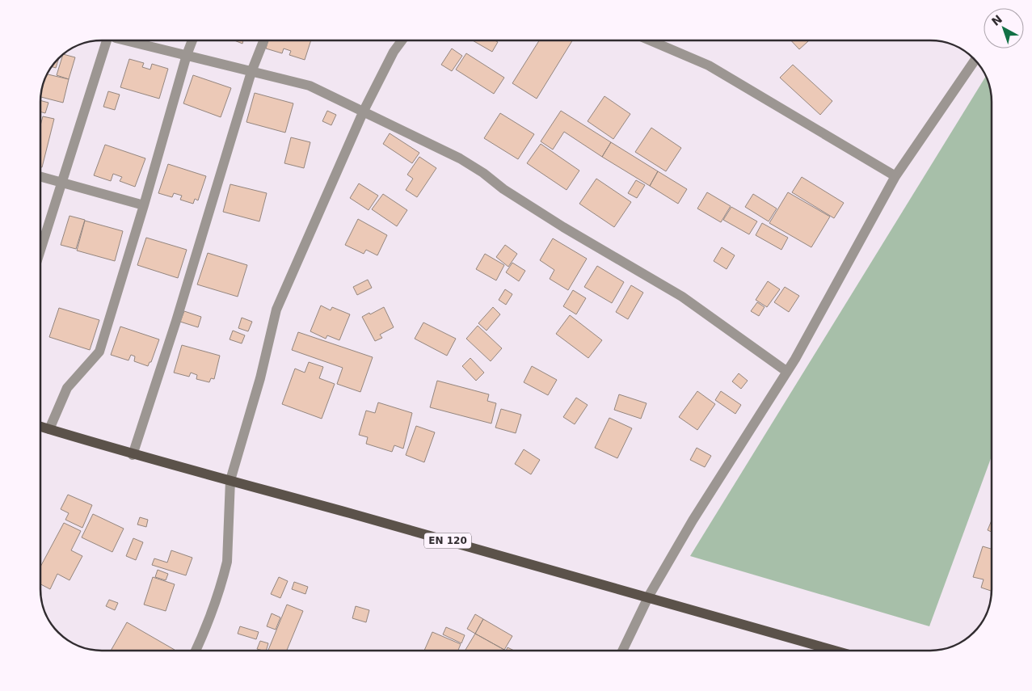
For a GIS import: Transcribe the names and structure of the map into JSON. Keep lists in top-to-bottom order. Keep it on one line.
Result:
{"streets":{"main road":["EN 120"]},"north":"top left"}
